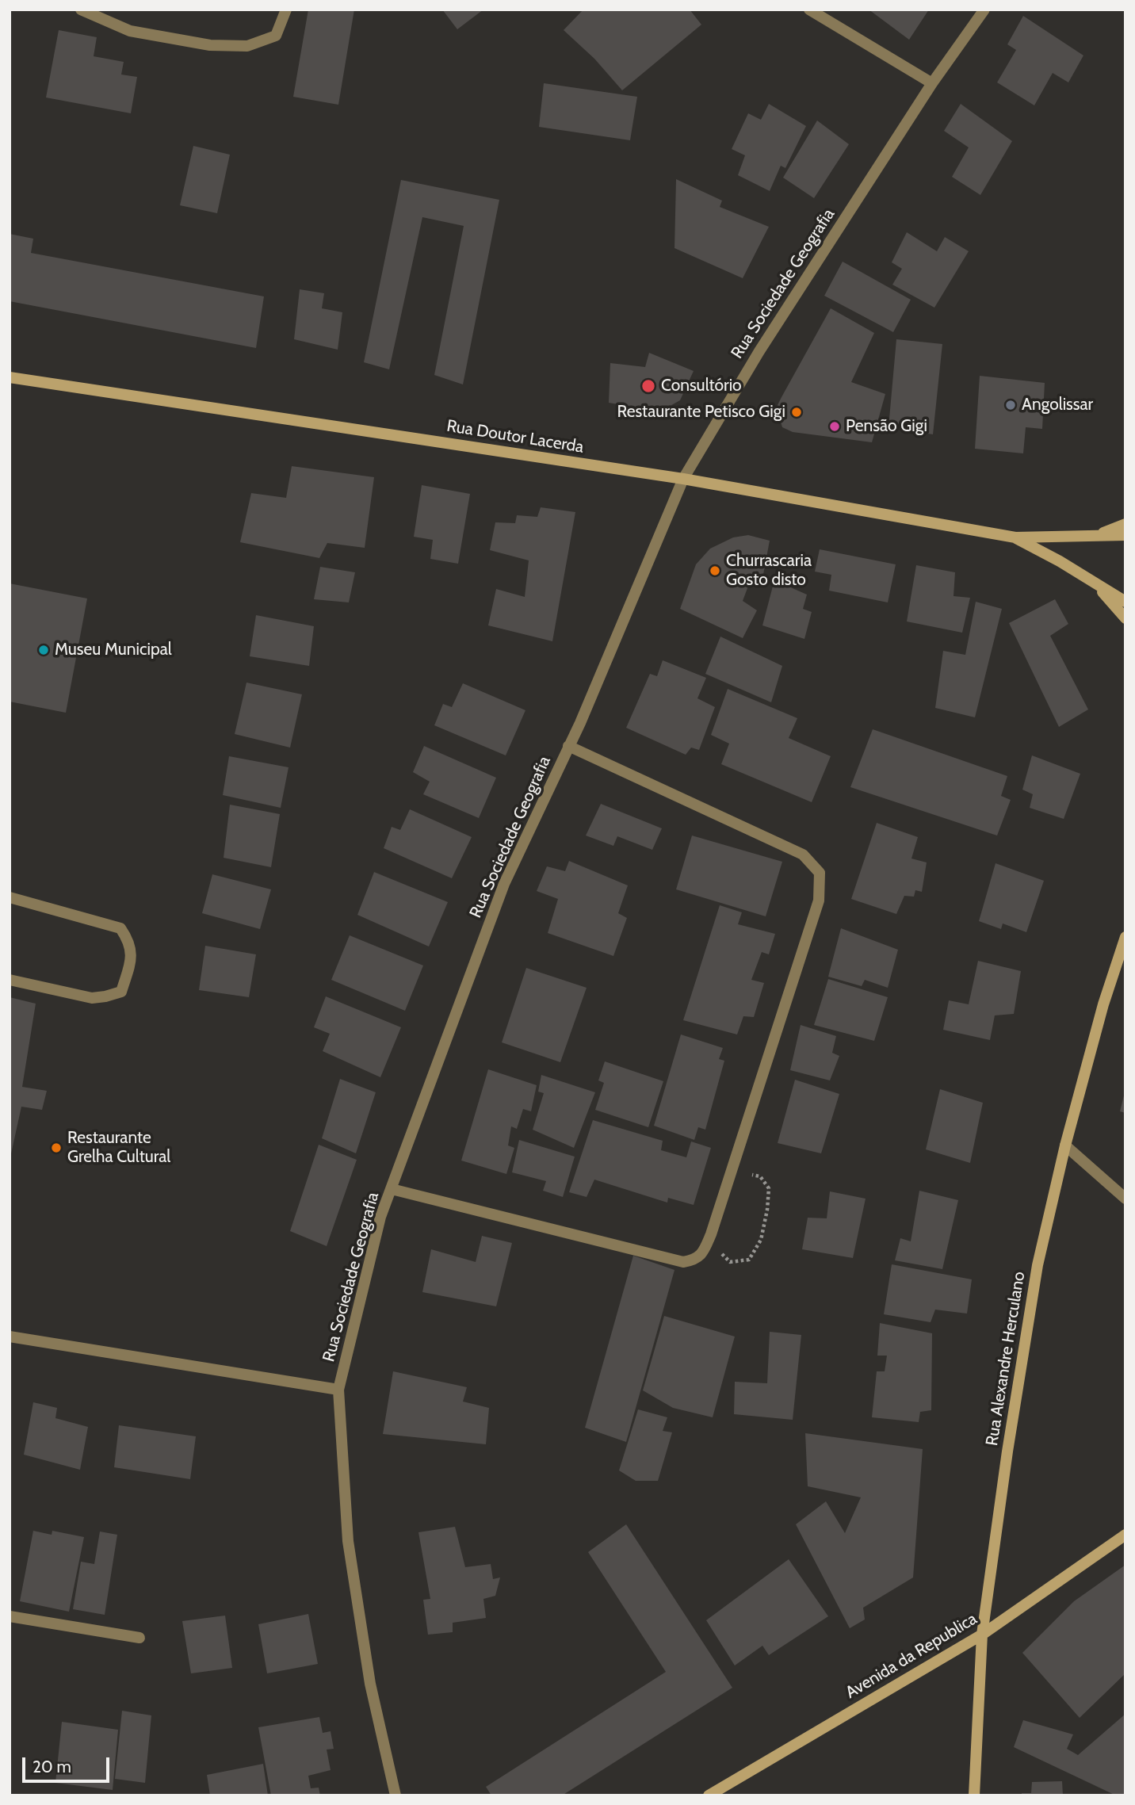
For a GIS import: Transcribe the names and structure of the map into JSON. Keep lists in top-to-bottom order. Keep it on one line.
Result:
{"streets":{"main road":["Rua Doutor Lacerda","Rua Alexandre Herculano","Avenida da Republica"],"street":["Rua Sociedade Geografia"]},"crossings":[["Rua Sociedade Geografia","Rua Doutor Lacerda"],["Rua Alexandre Herculano","Avenida da Republica"]],"places":["Consultório","Angolissar","Restaurante Petisco Gigi","Pensão Gigi","Churrascaria Gosto disto","Museu Municipal","Restaurante Grelha Cultural"],"scale_bar":"20 m"}
